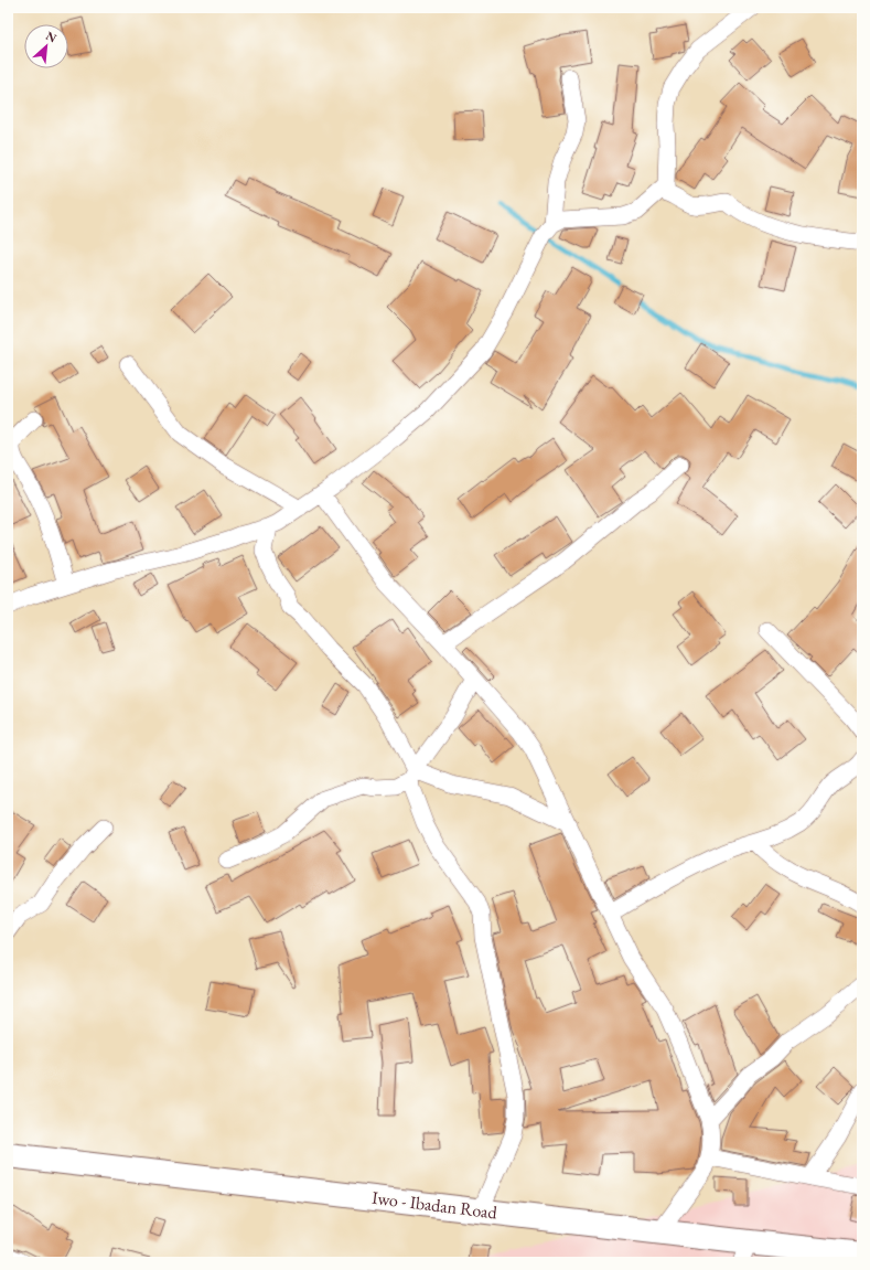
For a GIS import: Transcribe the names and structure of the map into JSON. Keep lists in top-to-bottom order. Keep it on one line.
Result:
{"streets":{"main road":["Iwo - Ibadan Road"]},"north":"top right"}
